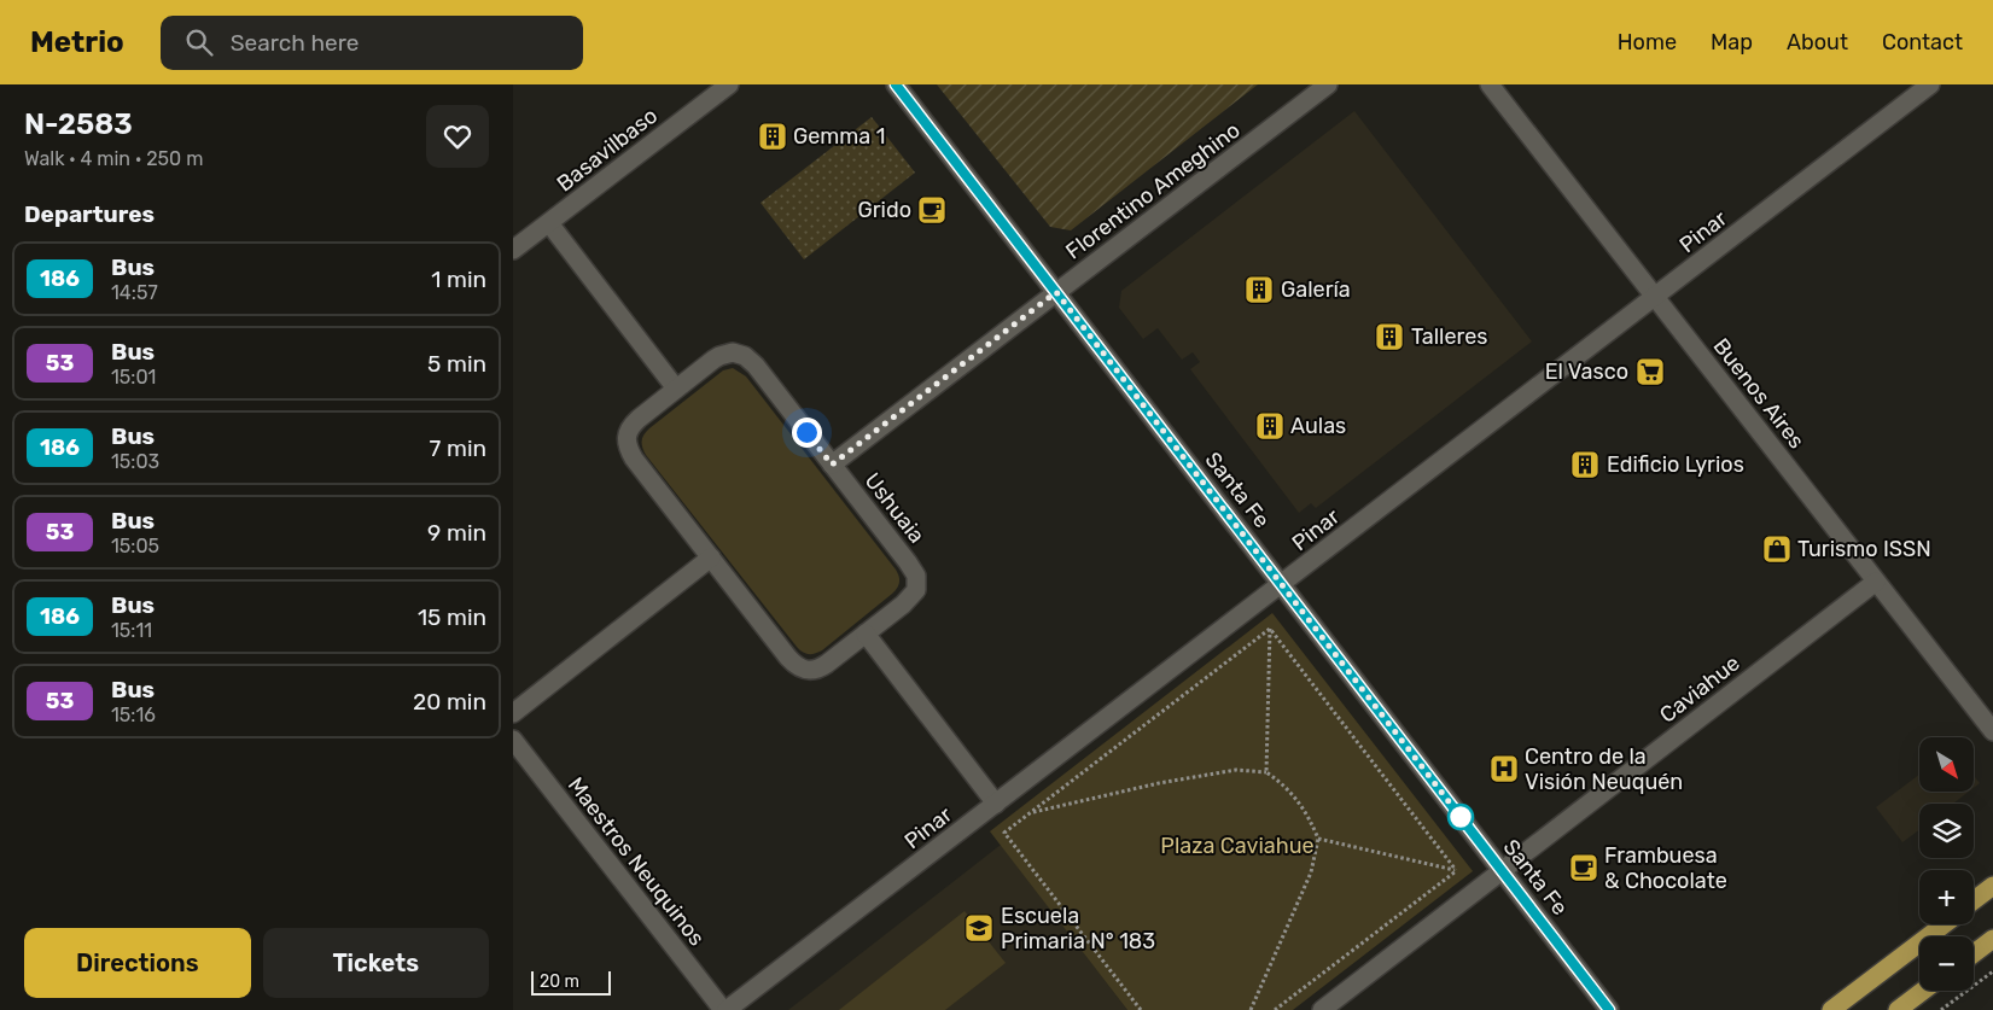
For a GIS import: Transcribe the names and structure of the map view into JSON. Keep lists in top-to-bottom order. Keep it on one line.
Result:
{"streets":{"street":["Basavilbaso","Florentino Ameghino","Pinar","Buenos Aires","Santa Fe","Ushuaia","Caviahue","Maestros Neuquinos"]},"crossings":[["Florentino Ameghino","Santa Fe"],["Florentino Ameghino","Ushuaia"],["Pinar","Buenos Aires"],["Pinar","Santa Fe"],["Pinar","Maestros Neuquinos"],["Buenos Aires","Caviahue"],["Santa Fe","Caviahue"]],"parks":["Plaza Caviahue"],"places":{"building":["Gemma 1","Galería","Talleres","Aulas","Edificio Lyrios"],"cafe":["Grido","Frambuesa & Chocolate"],"supermarket":["El Vasco"],"shop":["Turismo ISSN"],"hospital":["Centro de la Visión Neuquén"],"school or university":["Escuela Primaria N° 183"]},"lines":["bus line 186"],"scale_bar":"20 m","north":"bottom right","page":{"header":"Metrio","search":"Search here","nav":["Home","Map","About","Contact"],"heading":[["N-2583","Walk · 4 min · 250 m"],"Departures"],"list":[{"mark":"186","name":"Bus","note":"14:57","value":"1 min"},{"mark":"53","name":"Bus","note":"15:01","value":"5 min"},{"mark":"186","name":"Bus","note":"15:03","value":"7 min"},{"mark":"53","name":"Bus","note":"15:05","value":"9 min"},{"mark":"186","name":"Bus","note":"15:11","value":"15 min"},{"mark":"53","name":"Bus","note":"15:16","value":"20 min"}],"map_buttons":["+","−"],"buttons":["Directions","Tickets"],"scale":"20 m"}}
